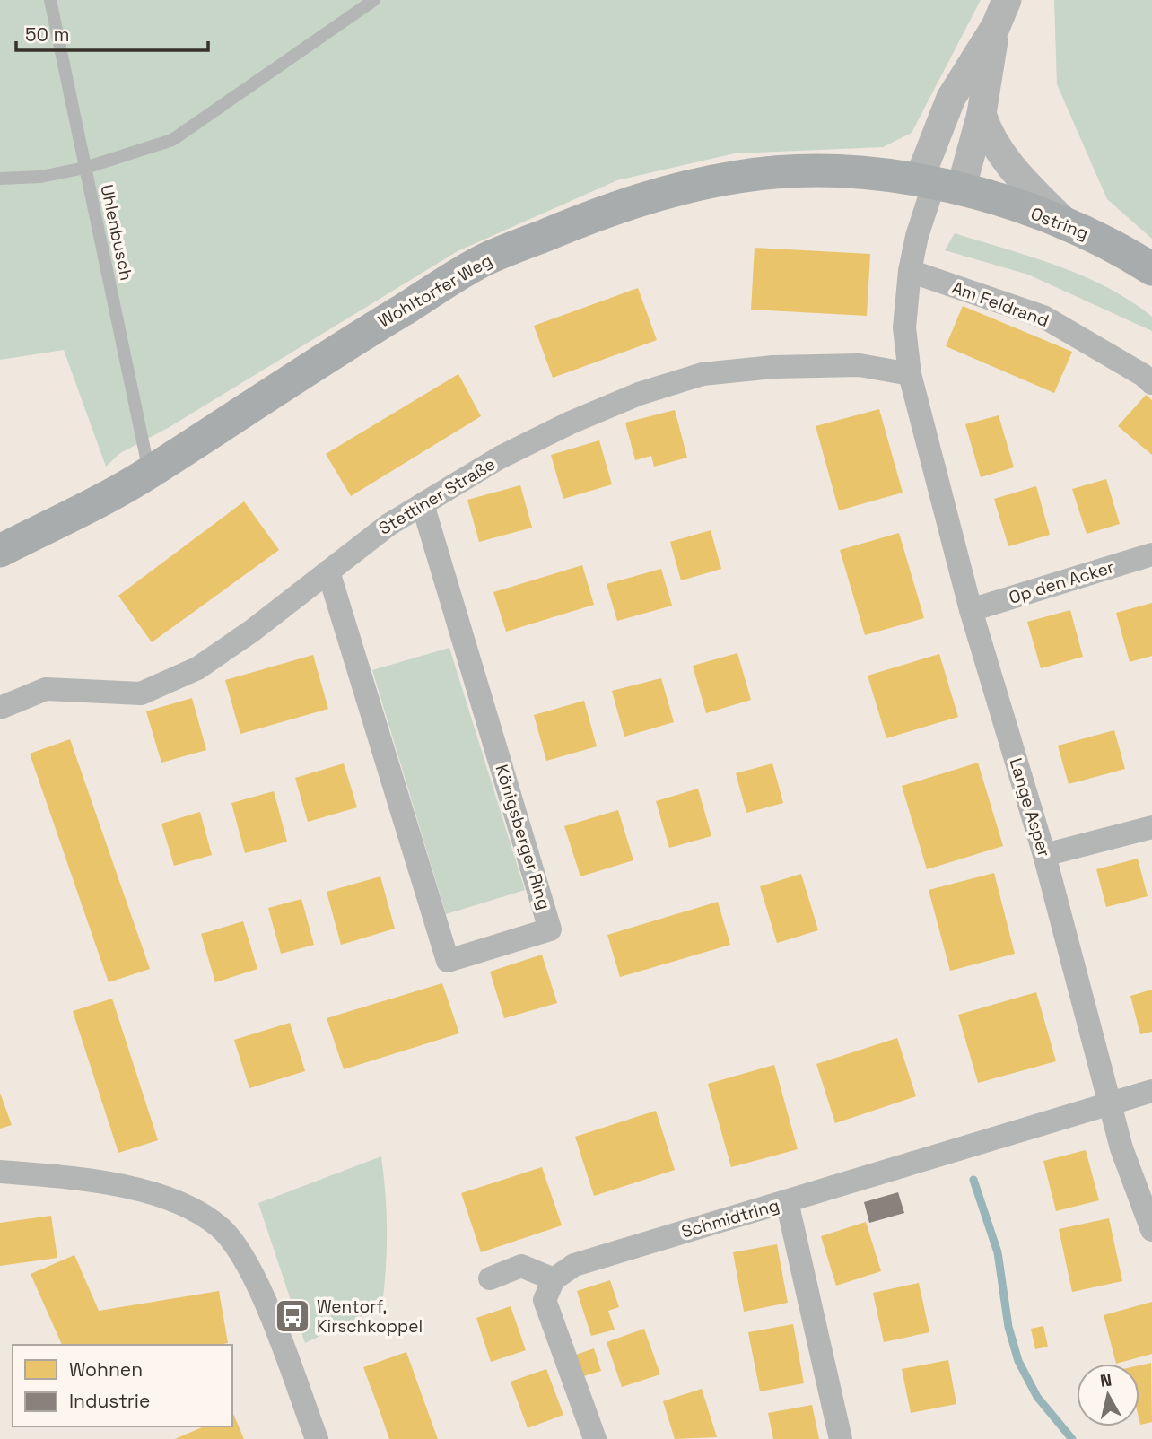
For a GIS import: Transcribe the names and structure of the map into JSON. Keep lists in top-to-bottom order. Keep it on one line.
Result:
{"streets":{"main road":["Ostring","Wohltorfer Weg"],"street":["Am Feldrand","Stettiner Straße","Op den Acker","Lange Asper","Königsberger Ring","Schmidtring"],"lane":["Uhlenbusch"]},"crossings":[["Ostring","Wohltorfer Weg"],["Ostring","Lange Asper"],["Uhlenbusch","Wohltorfer Weg"],["Wohltorfer Weg","Lange Asper"],["Am Feldrand","Lange Asper"],["Stettiner Straße","Lange Asper"],["Stettiner Straße","Königsberger Ring"],["Op den Acker","Lange Asper"]],"places":{"bus stop":["Wentorf, Kirschkoppel"]},"legend":["Wohnen","Industrie"],"scale_bar":"50 m","north":"top"}
